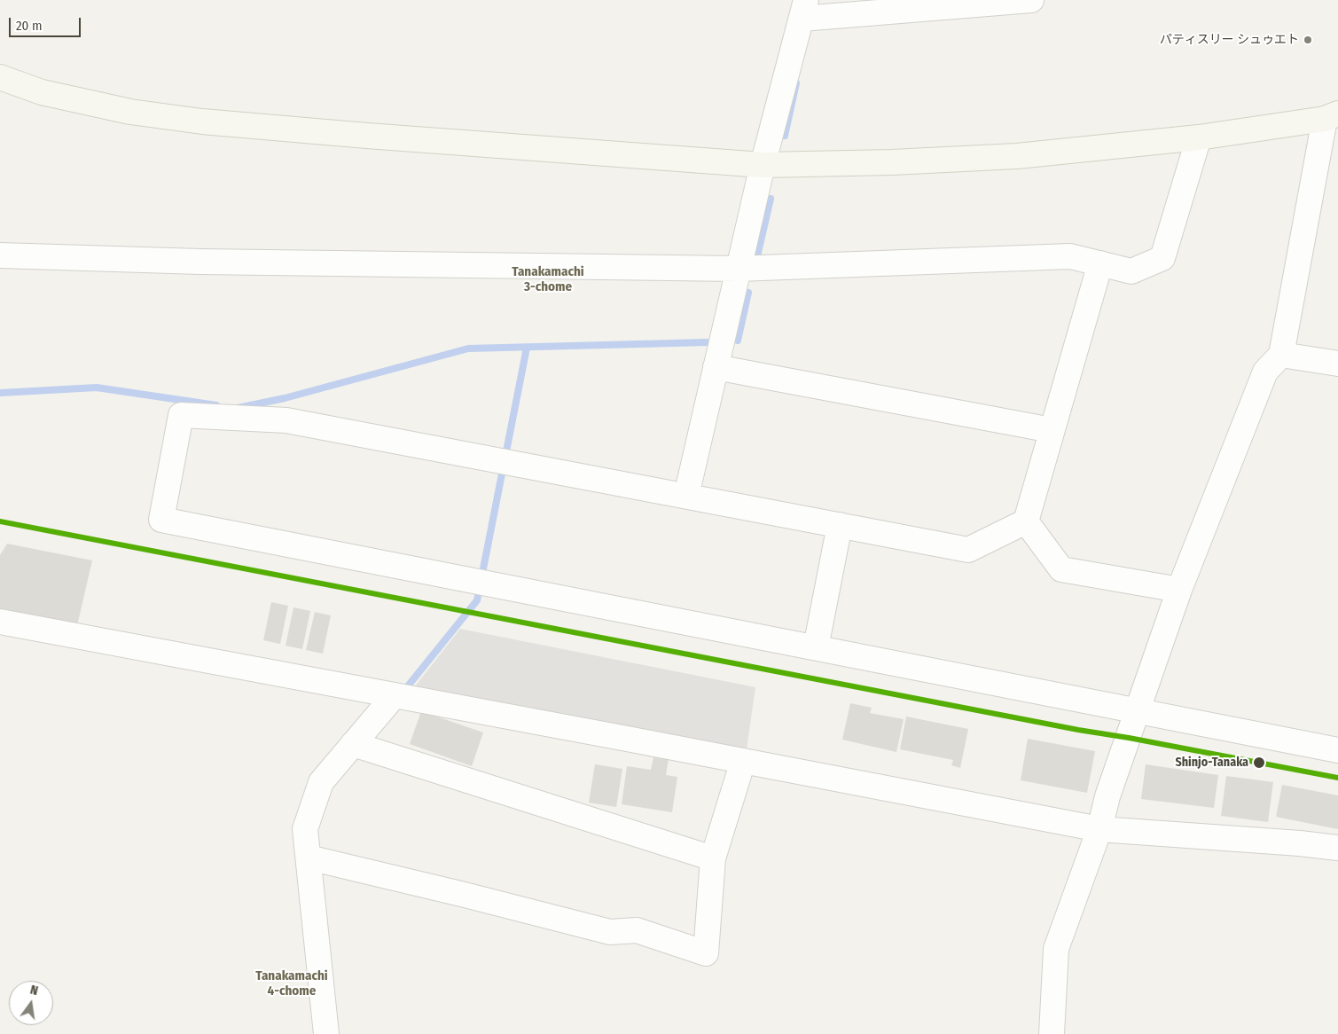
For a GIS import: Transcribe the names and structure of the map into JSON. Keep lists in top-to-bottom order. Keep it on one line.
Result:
{"districts":["Tanakamachi 3-chome","Tanakamachi 4-chome"],"places":["パティスリー シュゥエト","Shinjo-Tanaka"],"scale_bar":"20 m","north":"top"}
